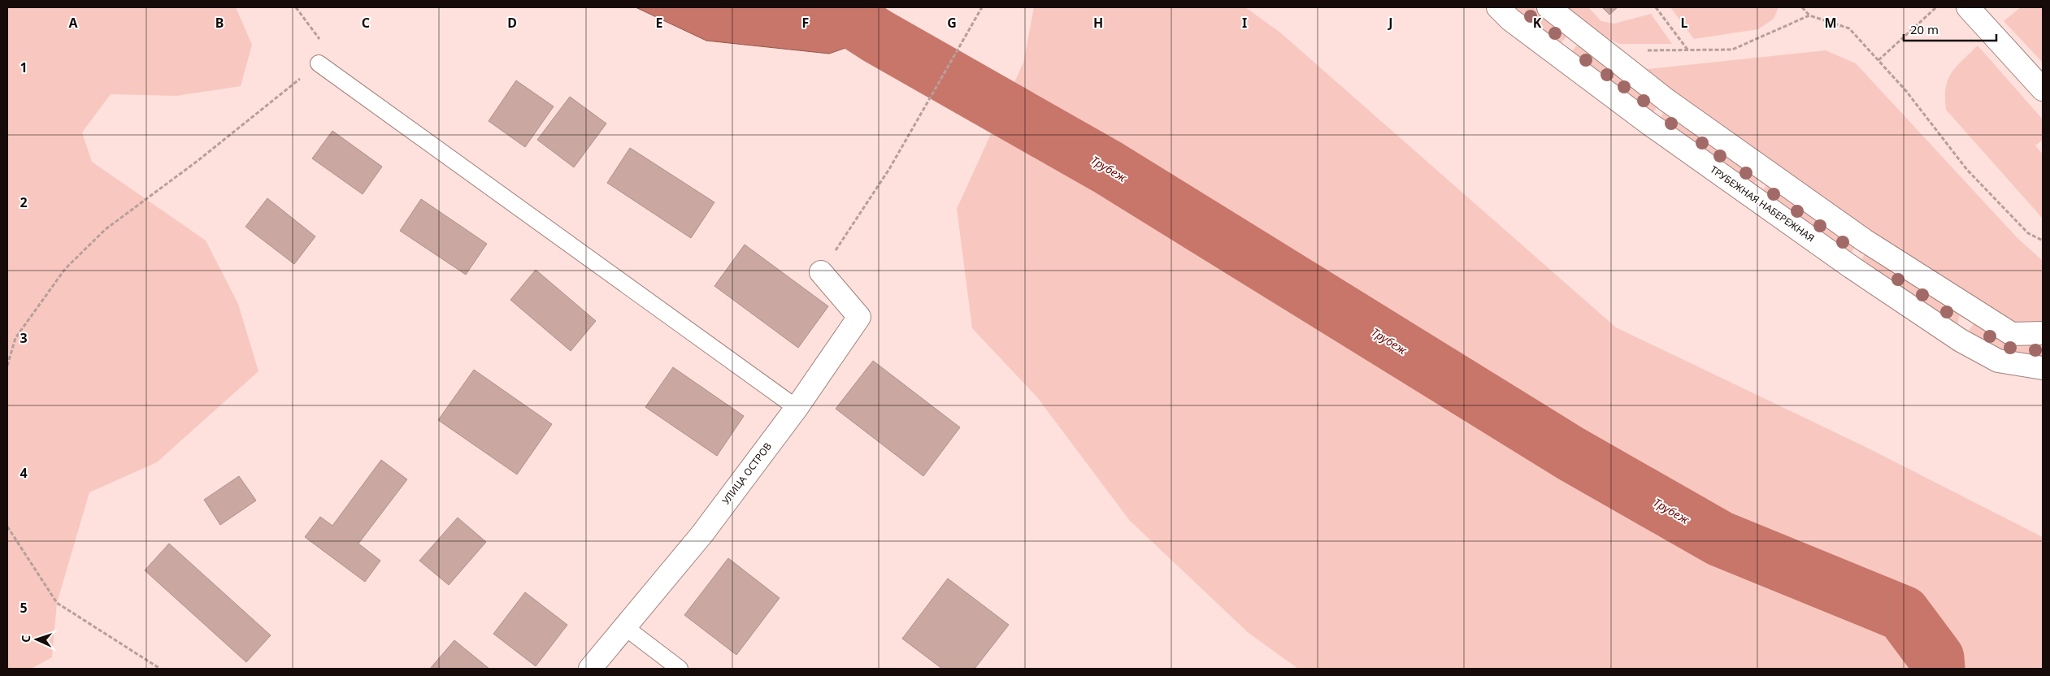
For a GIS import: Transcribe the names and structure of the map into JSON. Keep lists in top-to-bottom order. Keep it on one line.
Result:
{"streets":{"street":["ТРУБЕЖНАЯ НАБЕРЕЖНАЯ","УЛИЦА ОСТРОВ"]},"water":["Трубеж"],"scale_bar":"20 m","north":"left","grid":{"columns":["A","B","C","D","E","F","G","H","I","J","K","L","M"],"rows":["1","2","3","4","5"]}}
